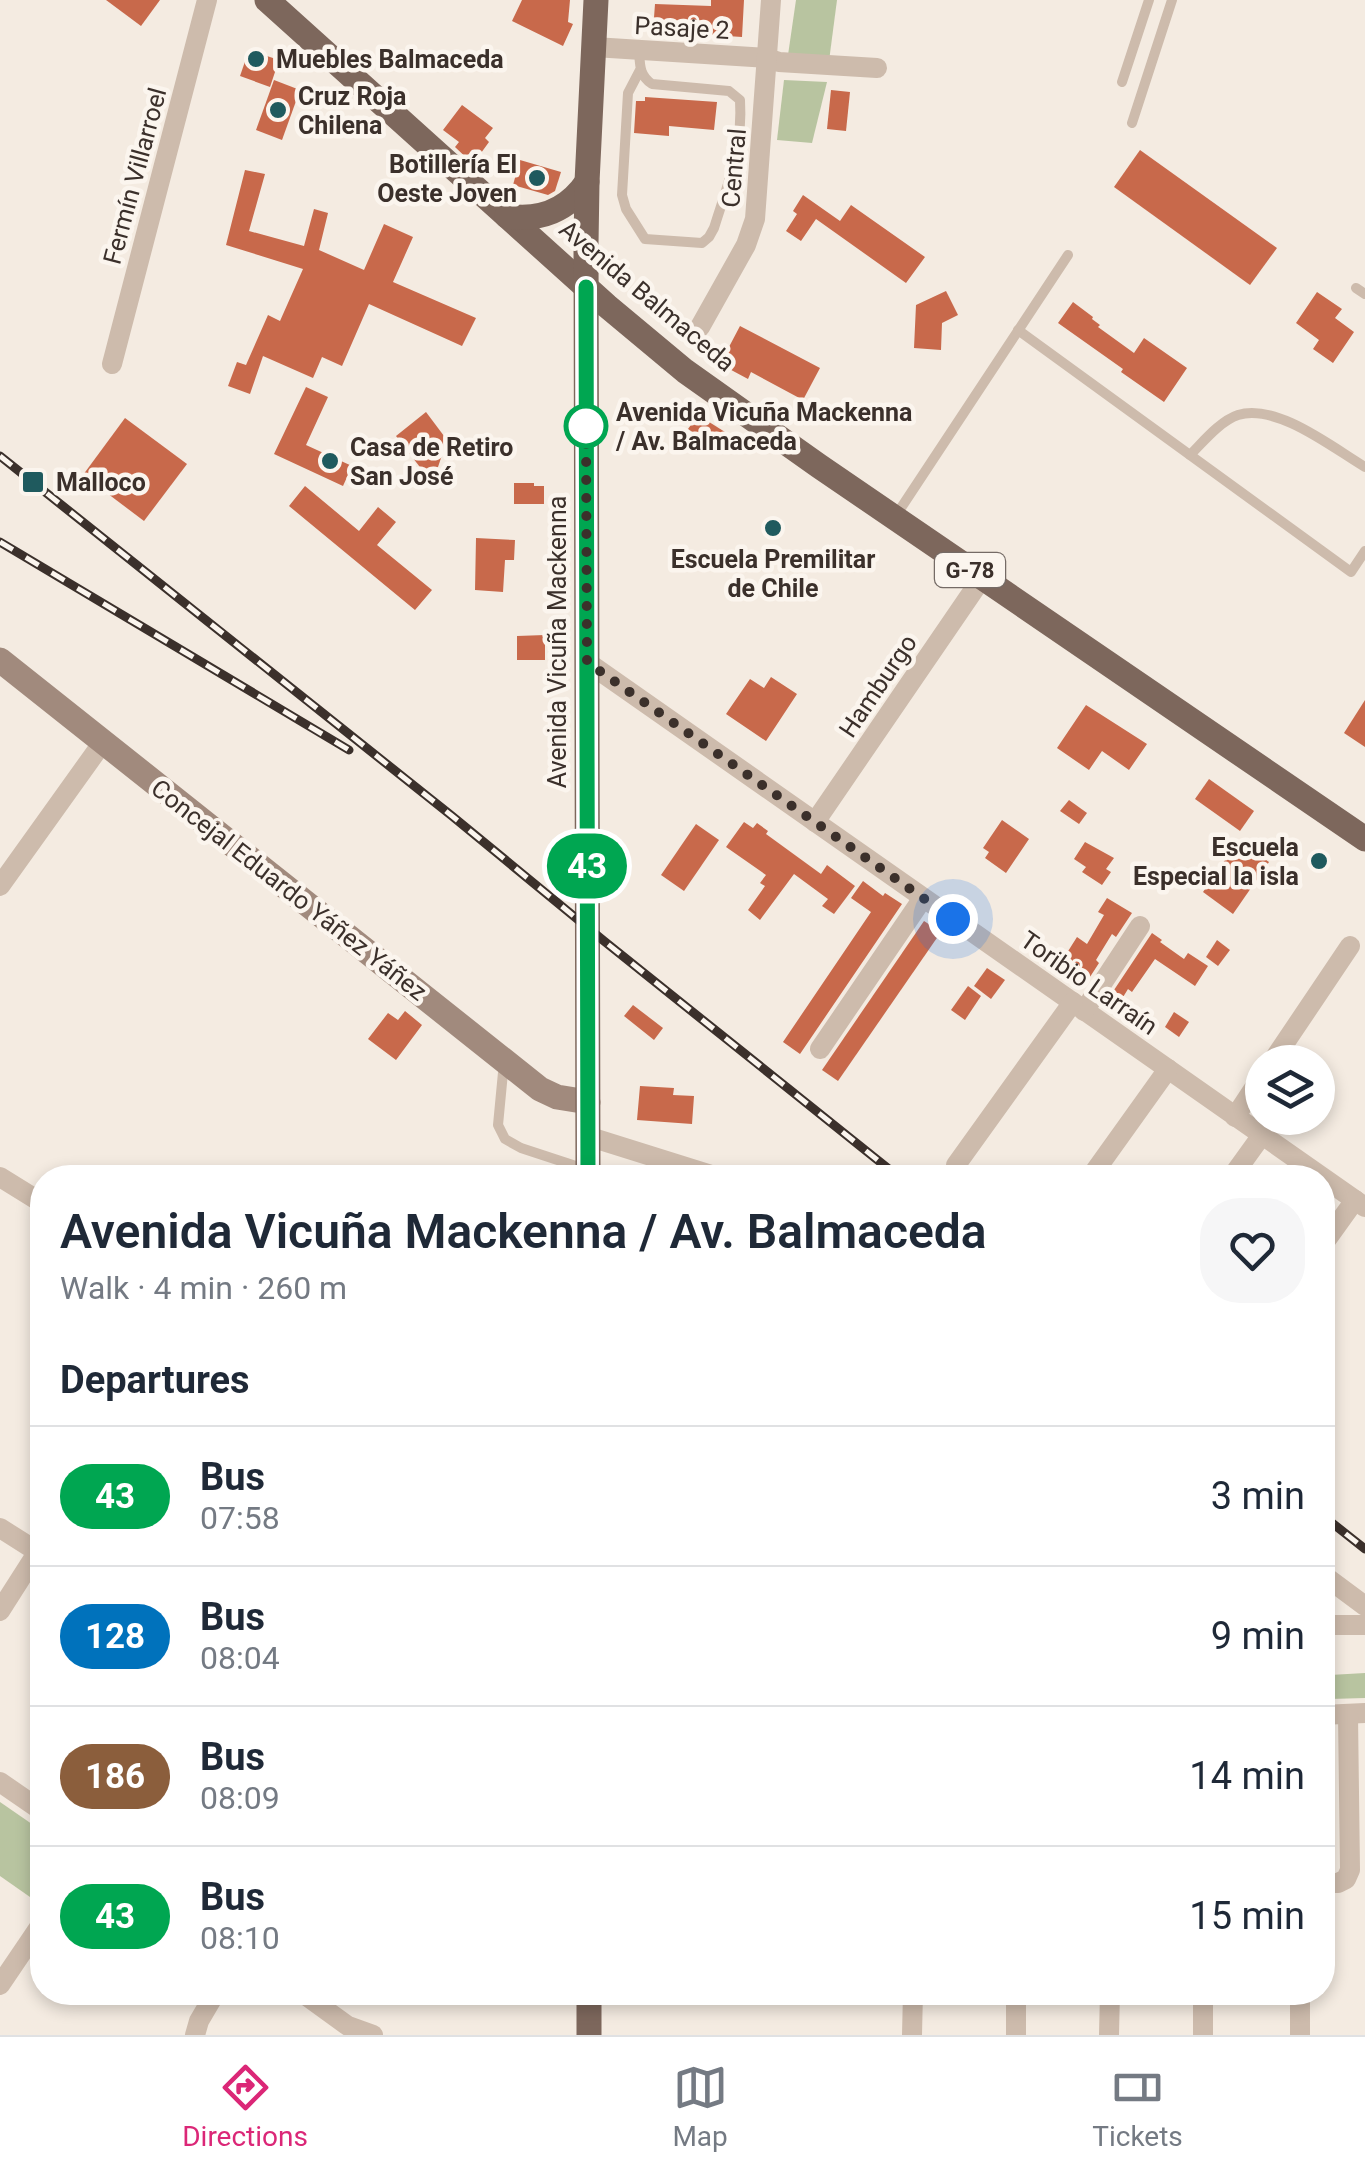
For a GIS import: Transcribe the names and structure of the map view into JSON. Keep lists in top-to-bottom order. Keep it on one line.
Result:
{"streets":{"main road":["Avenida Balmaceda","G-78","Avenida Vicuña Mackenna"],"street":["Pasaje 2","Central","Fermín Villarroel","Hamburgo","Concejal Eduardo Yáñez Yáñez","Toribio Larraín"]},"crossings":[["Pasaje 2","Central"],["Pasaje 2","Avenida Vicuña Mackenna"],["Avenida Balmaceda","Avenida Vicuña Mackenna"],["Avenida Balmaceda","Hamburgo"],["Avenida Vicuña Mackenna","Concejal Eduardo Yáñez Yáñez"],["Avenida Vicuña Mackenna","Toribio Larraín"],["Hamburgo","Toribio Larraín"]],"places":{"other":["Muebles Balmaceda","Cruz Roja Chilena","Botillería El Oeste Joven","Avenida Vicuña Mackenna / Av. Balmaceda","Casa de Retiro San José","Escuela Premilitar de Chile","Escuela Especial la isla"],"transit":["Malloco"]},"lines":["bus line 43"],"page":{"on_map":"43","heading":[["Avenida Vicuña Mackenna / Av. Balmaceda","Walk · 4 min · 260 m"],"Departures"],"list":[{"mark":"43","name":"Bus","note":"07:58","value":"3 min"},{"mark":"128","name":"Bus","note":"08:04","value":"9 min"},{"mark":"186","name":"Bus","note":"08:09","value":"14 min"},{"mark":"43","name":"Bus","note":"08:10","value":"15 min"}],"tabs":["Directions","Map","Tickets"]}}
